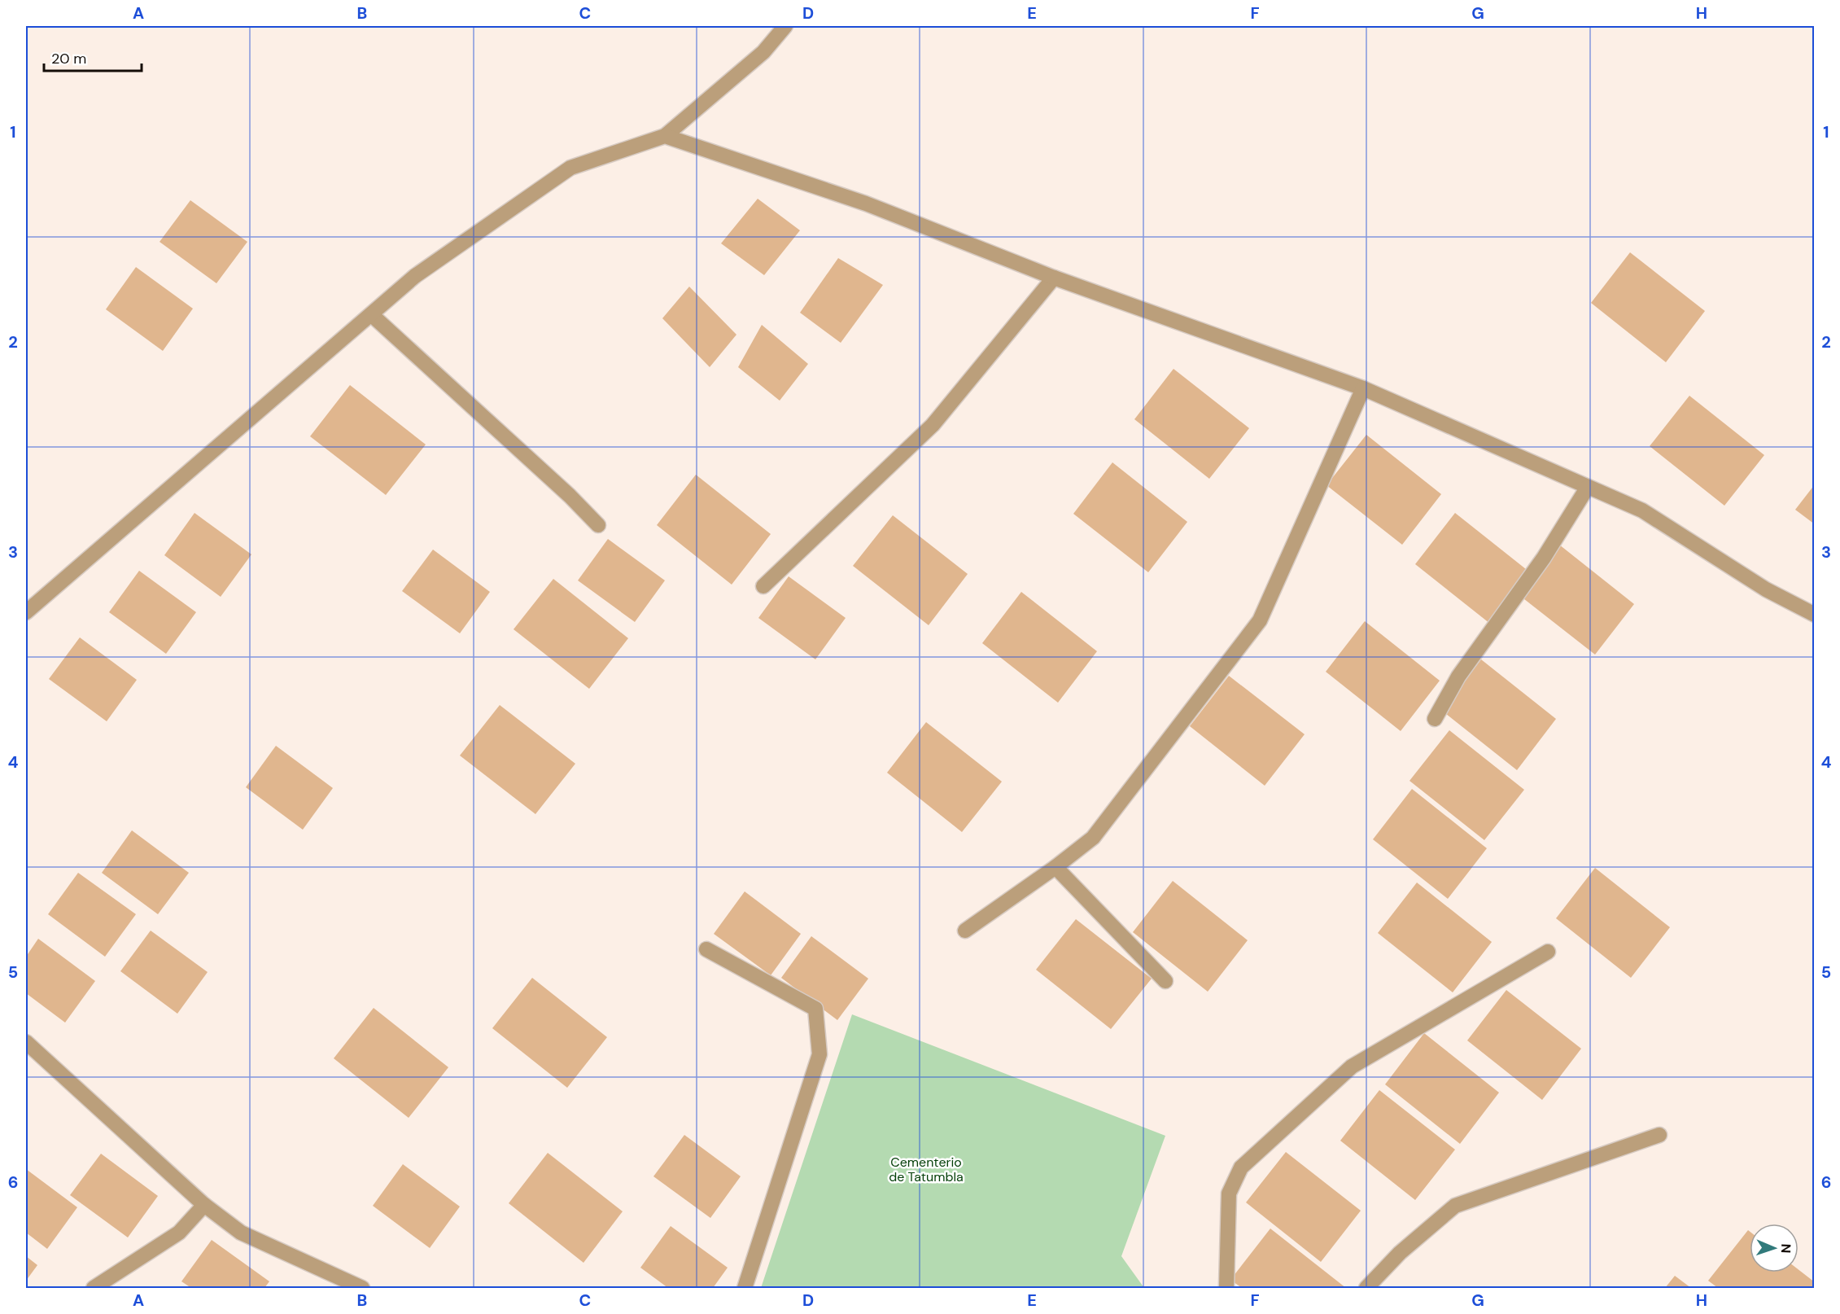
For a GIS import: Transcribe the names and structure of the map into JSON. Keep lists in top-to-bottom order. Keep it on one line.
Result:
{"parks":["Cementerio de Tatumbla"],"scale_bar":"20 m","north":"right","grid":{"columns":["A","B","C","D","E","F","G","H"],"rows":["1","2","3","4","5","6"]}}
